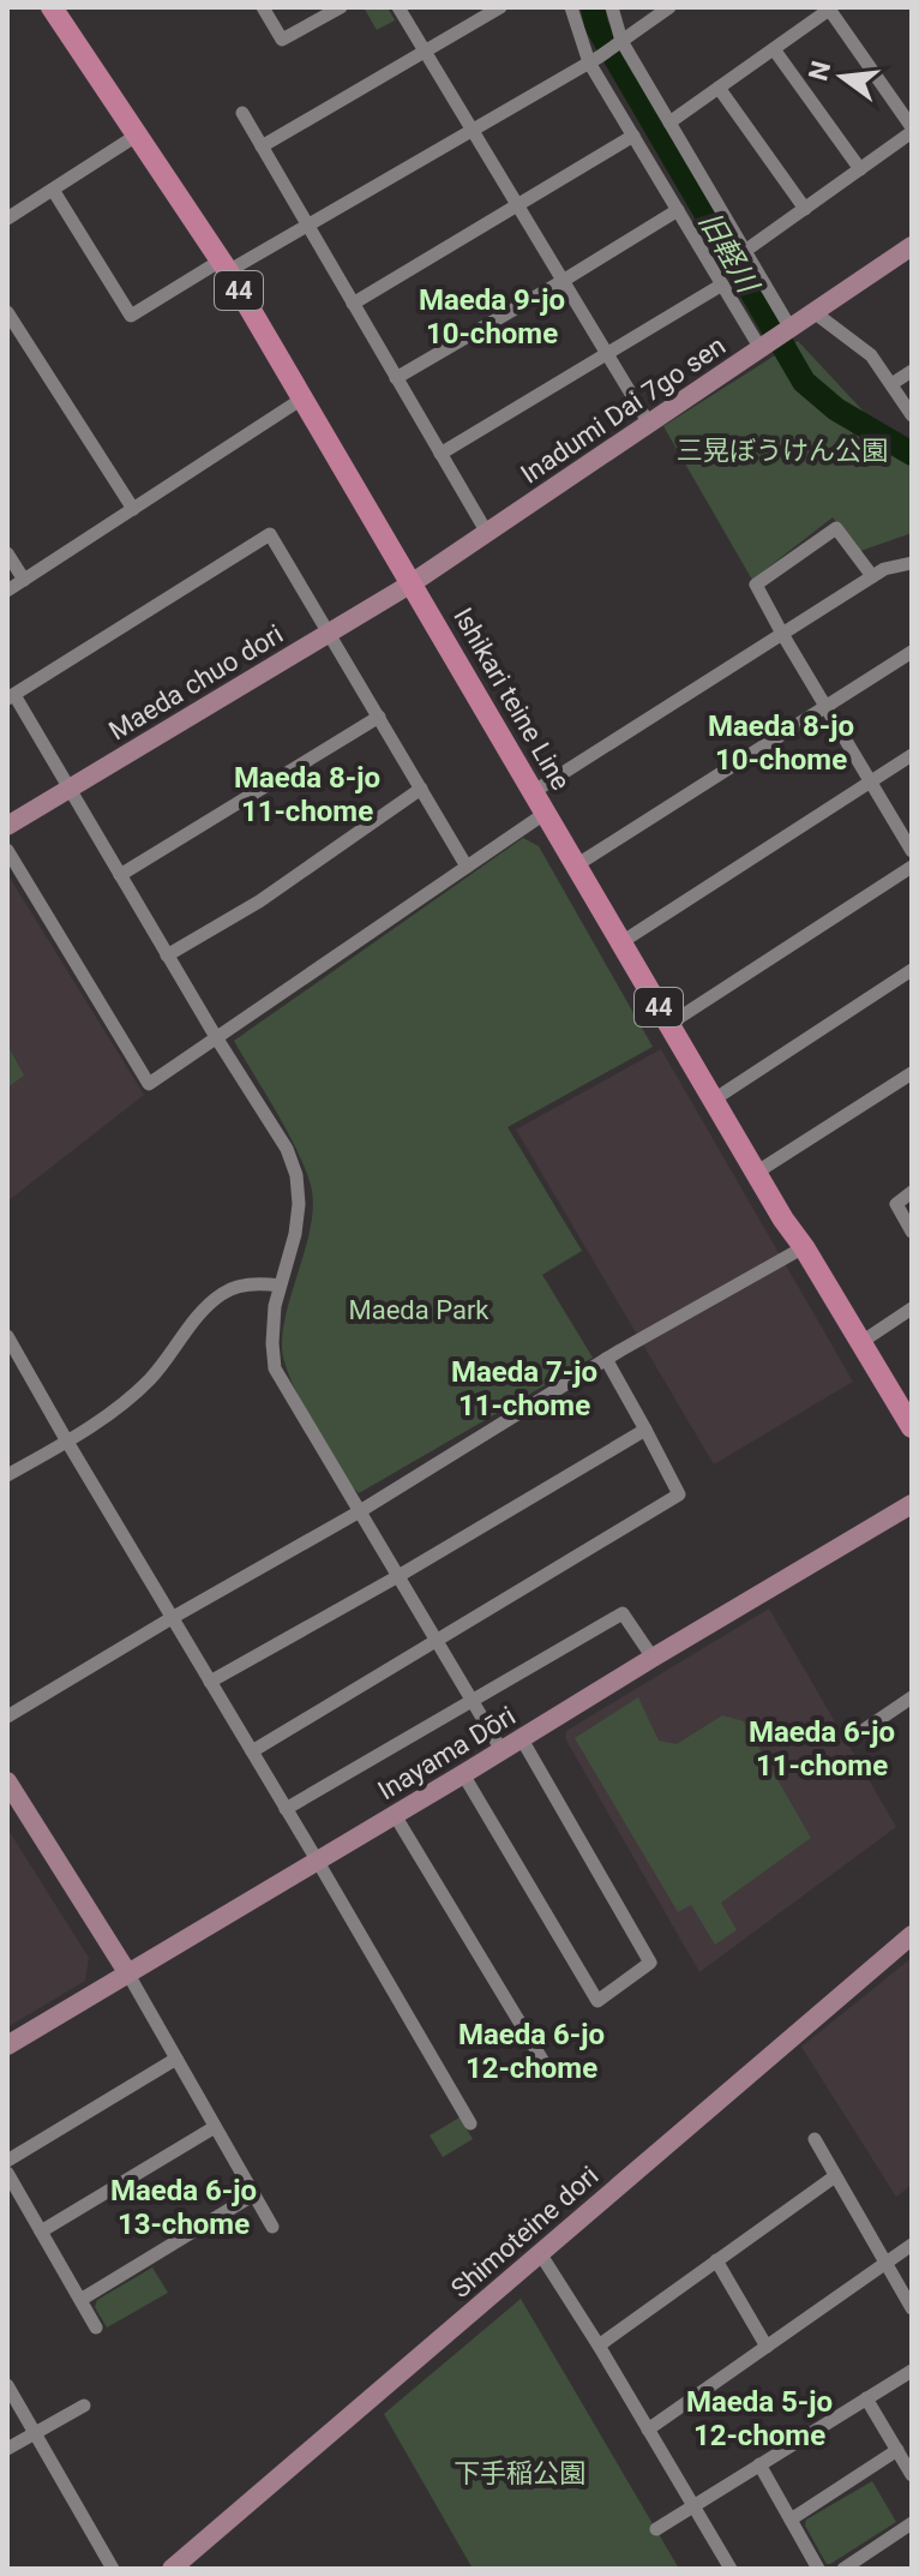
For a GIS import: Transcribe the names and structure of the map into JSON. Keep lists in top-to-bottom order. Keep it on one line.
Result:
{"streets":{"main road":["44","Ishikari teine Line"],"street":["Inadumi Dai 7go sen","Maeda chuo dori","Inayama Dōri","Shimoteine dori"]},"crossings":[["Inadumi Dai 7go sen","Maeda chuo dori"],["Inadumi Dai 7go sen","Ishikari teine Line"],["Maeda chuo dori","Ishikari teine Line"]],"districts":["Maeda 9-jo 10-chome","Maeda 8-jo 10-chome","Maeda 8-jo 11-chome","Maeda 7-jo 11-chome","Maeda 6-jo 11-chome","Maeda 6-jo 12-chome","Maeda 6-jo 13-chome","Maeda 5-jo 12-chome"],"water":["旧軽川"],"parks":["三晃ぼうけん公園","Maeda Park","下手稲公園"],"north":"left"}
